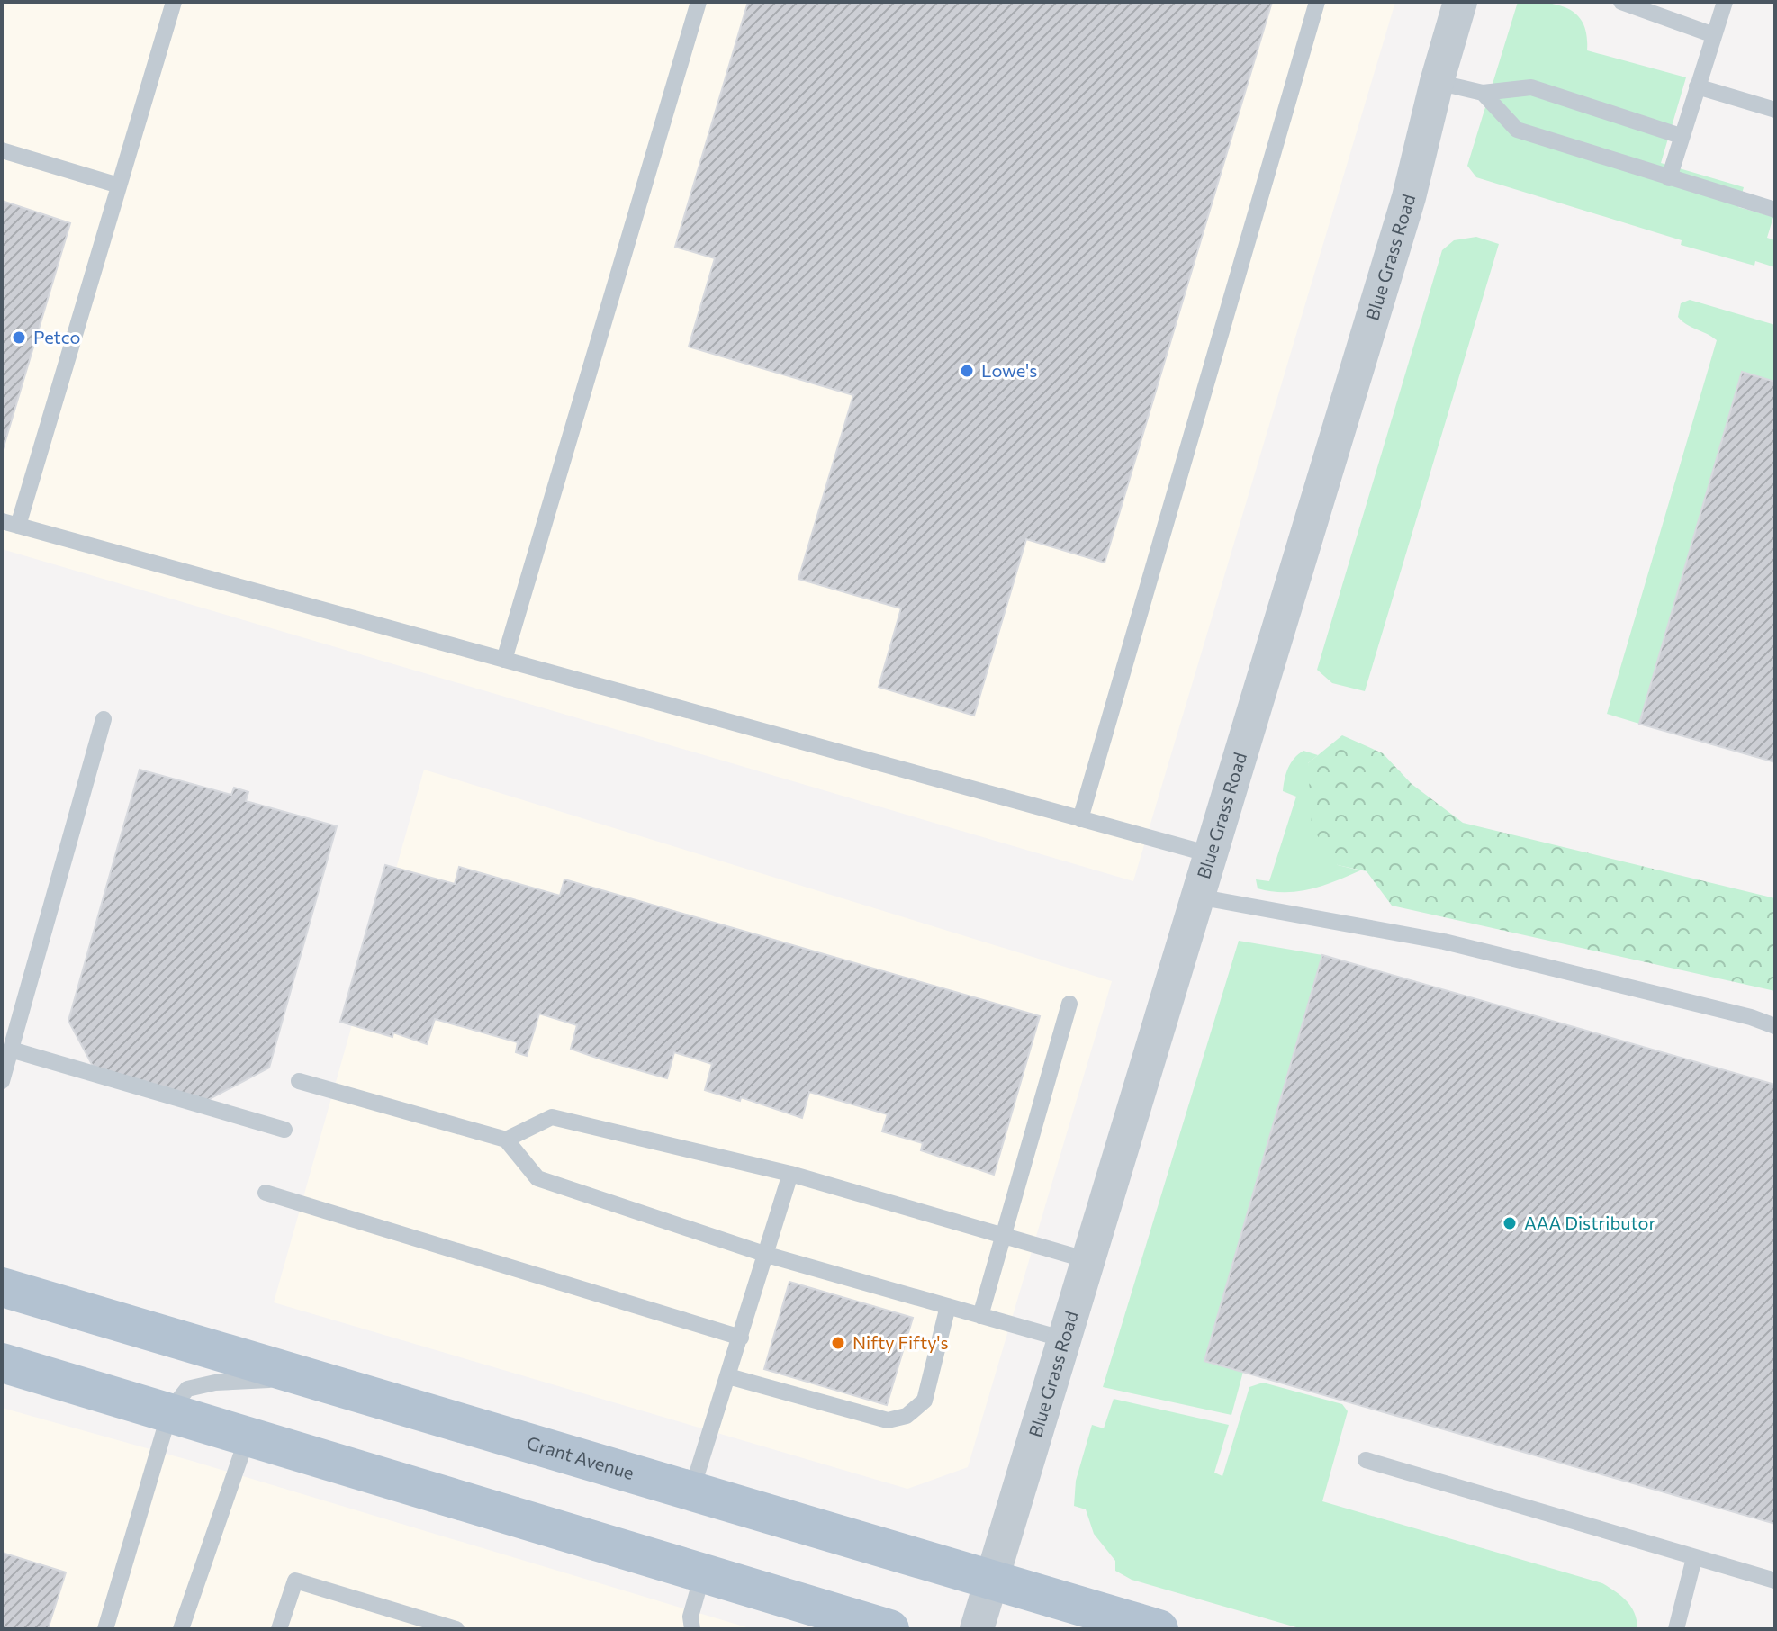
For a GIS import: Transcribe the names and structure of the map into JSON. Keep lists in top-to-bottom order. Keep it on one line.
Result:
{"streets":{"main road":["Grant Avenue"],"street":["Blue Grass Road"]},"crossings":[["Blue Grass Road","Grant Avenue"]],"places":["Petco","Lowe's","AAA Distributor","Nifty Fifty's"]}
